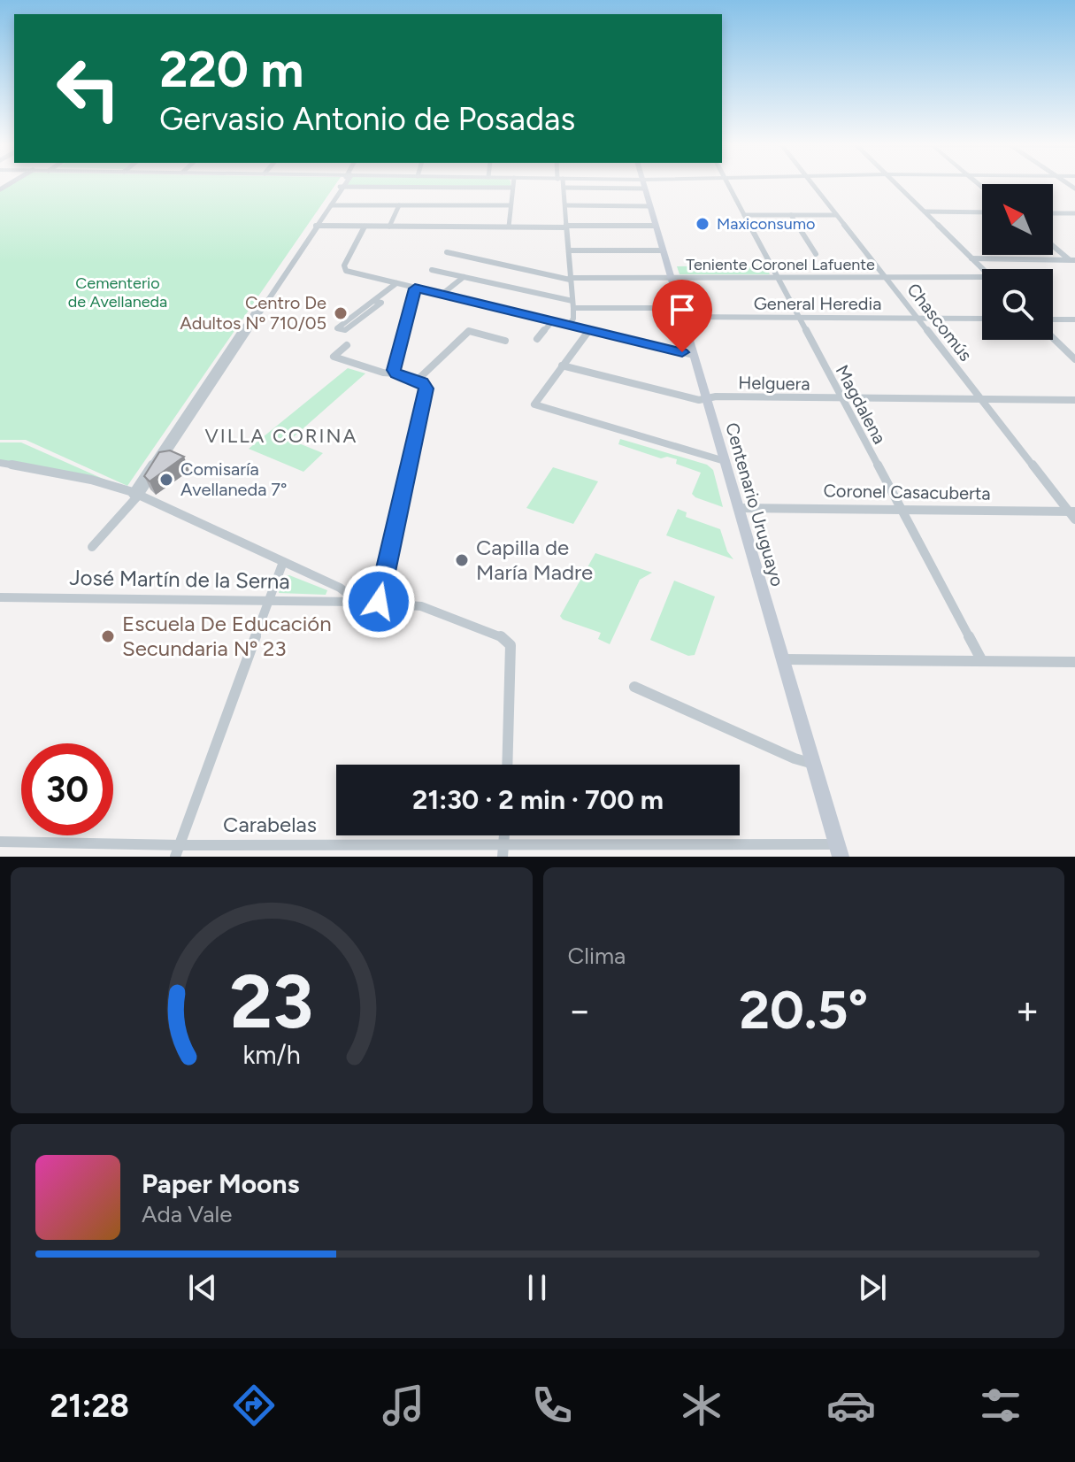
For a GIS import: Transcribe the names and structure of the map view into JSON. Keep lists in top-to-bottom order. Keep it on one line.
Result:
{"streets":{"main road":["Centenario Uruguayo"],"street":["Teniente Coronel Lafuente","General Heredia","Chascomús","Helguera","Magdalena","Coronel Casacuberta","José Martín de la Serna","Carabelas"]},"crossings":[["Teniente Coronel Lafuente","Chascomús"],["Teniente Coronel Lafuente","Magdalena"],["Teniente Coronel Lafuente","Centenario Uruguayo"],["General Heredia","Chascomús"],["General Heredia","Magdalena"],["General Heredia","Centenario Uruguayo"],["Chascomús","Helguera"],["Chascomús","Coronel Casacuberta"],["Helguera","Magdalena"],["Helguera","Centenario Uruguayo"],["Magdalena","Coronel Casacuberta"],["Coronel Casacuberta","Centenario Uruguayo"],["Centenario Uruguayo","Carabelas"]],"districts":["VILLA CORINA"],"parks":["Cementerio de Avellaneda"],"places":["Maxiconsumo","Centro De Adultos Nº 710/05","Comisaría Avellaneda 7°","Capilla de María Madre","Escuela De Educación Secundaria Nº 23"],"north":"top left","page":{"turn":["220 m","Gervasio Antonio de Posadas"],"limit":"30","trip":"21:30 · 2 min · 700 m","tile":"Clima","heat":["−","20.5°","+"],"song":["Paper Moons","Ada Vale"],"tabs":"21:28","gauge":["23","km/h"]}}
